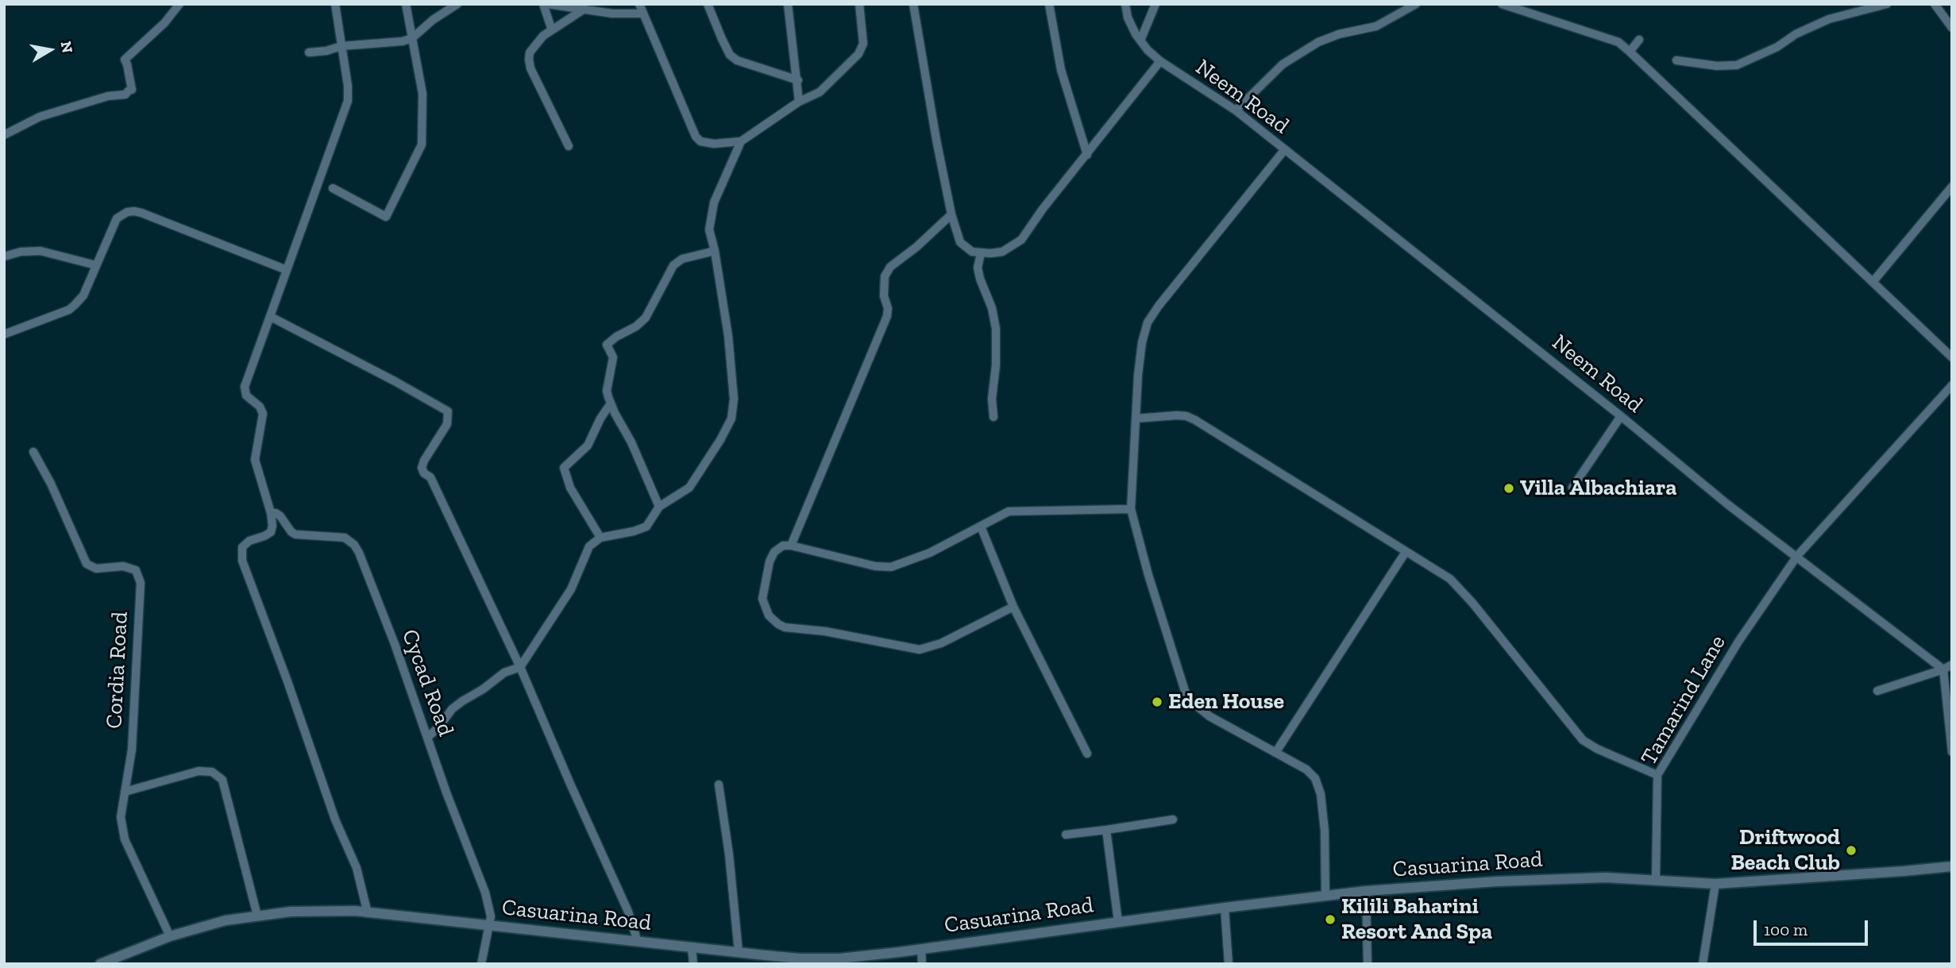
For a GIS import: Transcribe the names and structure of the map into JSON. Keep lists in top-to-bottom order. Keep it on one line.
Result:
{"streets":{"street":["Neem Road","Cordia Road","Cycad Road","Tamarind Lane","Casuarina Road"]},"crossings":[["Neem Road","Tamarind Lane"],["Cordia Road","Casuarina Road"],["Cycad Road","Casuarina Road"],["Tamarind Lane","Casuarina Road"]],"places":["Villa Albachiara","Eden House","Driftwood Beach Club","Kilili Baharini Resort And Spa"],"scale_bar":"100 m","north":"right"}
